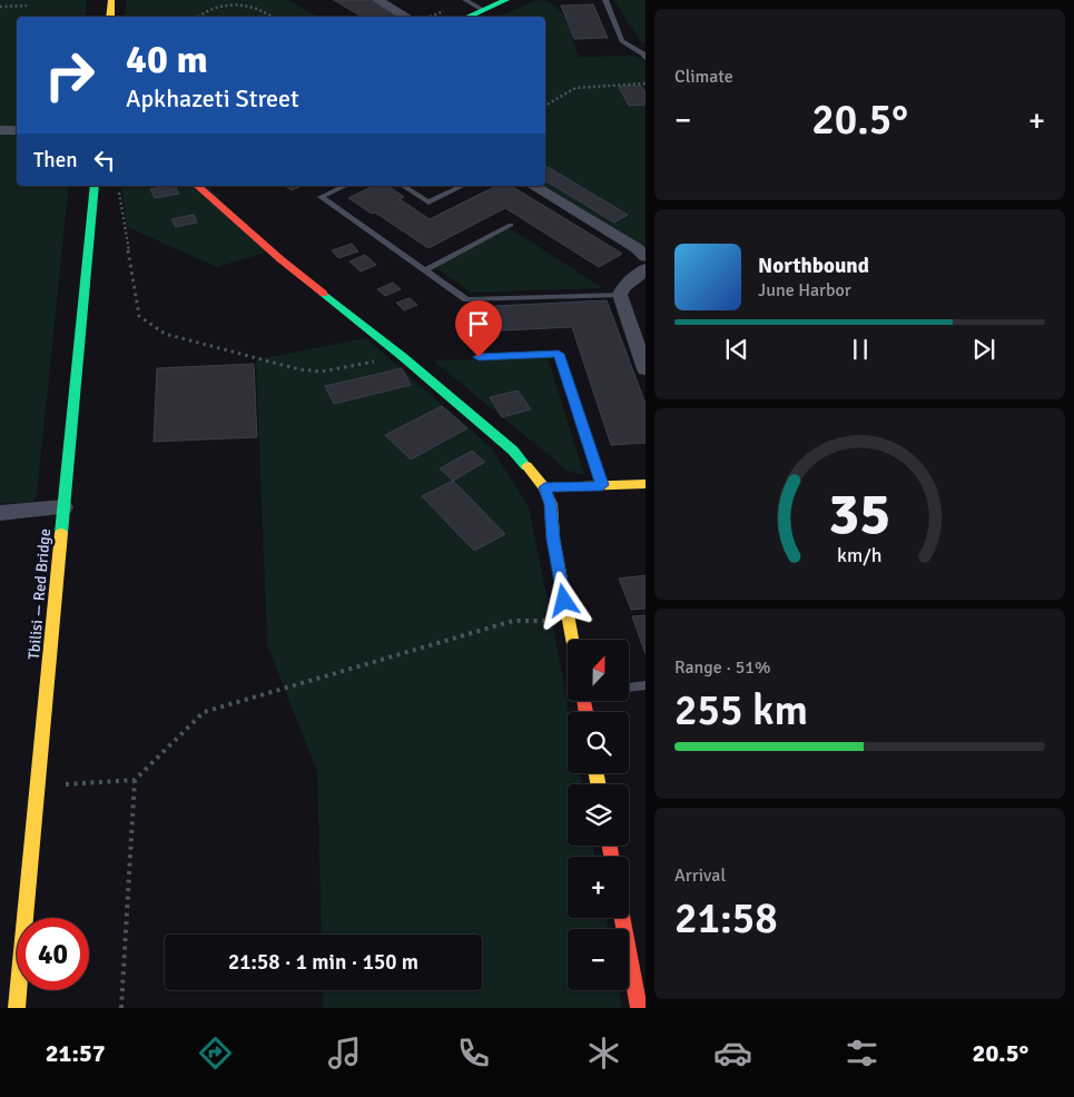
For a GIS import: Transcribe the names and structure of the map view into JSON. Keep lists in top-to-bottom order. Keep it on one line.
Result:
{"streets":{"main road":["Tbilisi — Red Bridge"]},"north":"top","page":{"tile":["Climate",["Range · 51%","255 km"],["Arrival","21:58"]],"turn":["40 m","Apkhazeti Street"],"heat":["−","20.5°","+"],"then":"Then","song":["Northbound","June Harbor"],"map_buttons":["+","−"],"limit":"40","trip":"21:58 · 1 min · 150 m","tabs":["21:57","20.5°"],"gauge":["35","km/h"]}}
